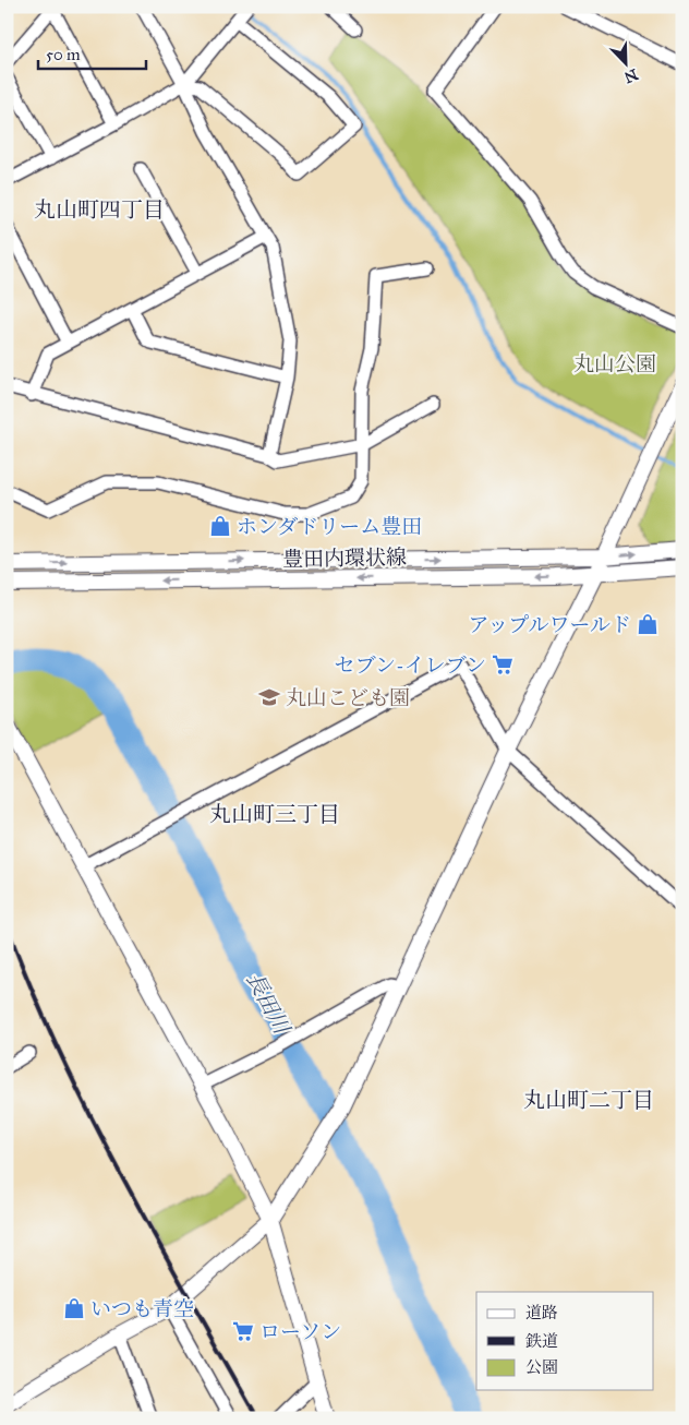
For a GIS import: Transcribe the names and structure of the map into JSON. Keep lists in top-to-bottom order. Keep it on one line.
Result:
{"streets":{"street":["豊田内環状線"]},"districts":["丸山町四丁目","丸山町三丁目","丸山町二丁目"],"water":["長田川"],"parks":["丸山公園"],"places":{"shop":["ホンダドリーム豊田","アップルワールド","いつも青空"],"supermarket":["セブン-イレブン","ローソン"],"school or university":["丸山こども園"]},"legend":["道路","鉄道","公園"],"scale_bar":"50 m","north":"bottom right"}
